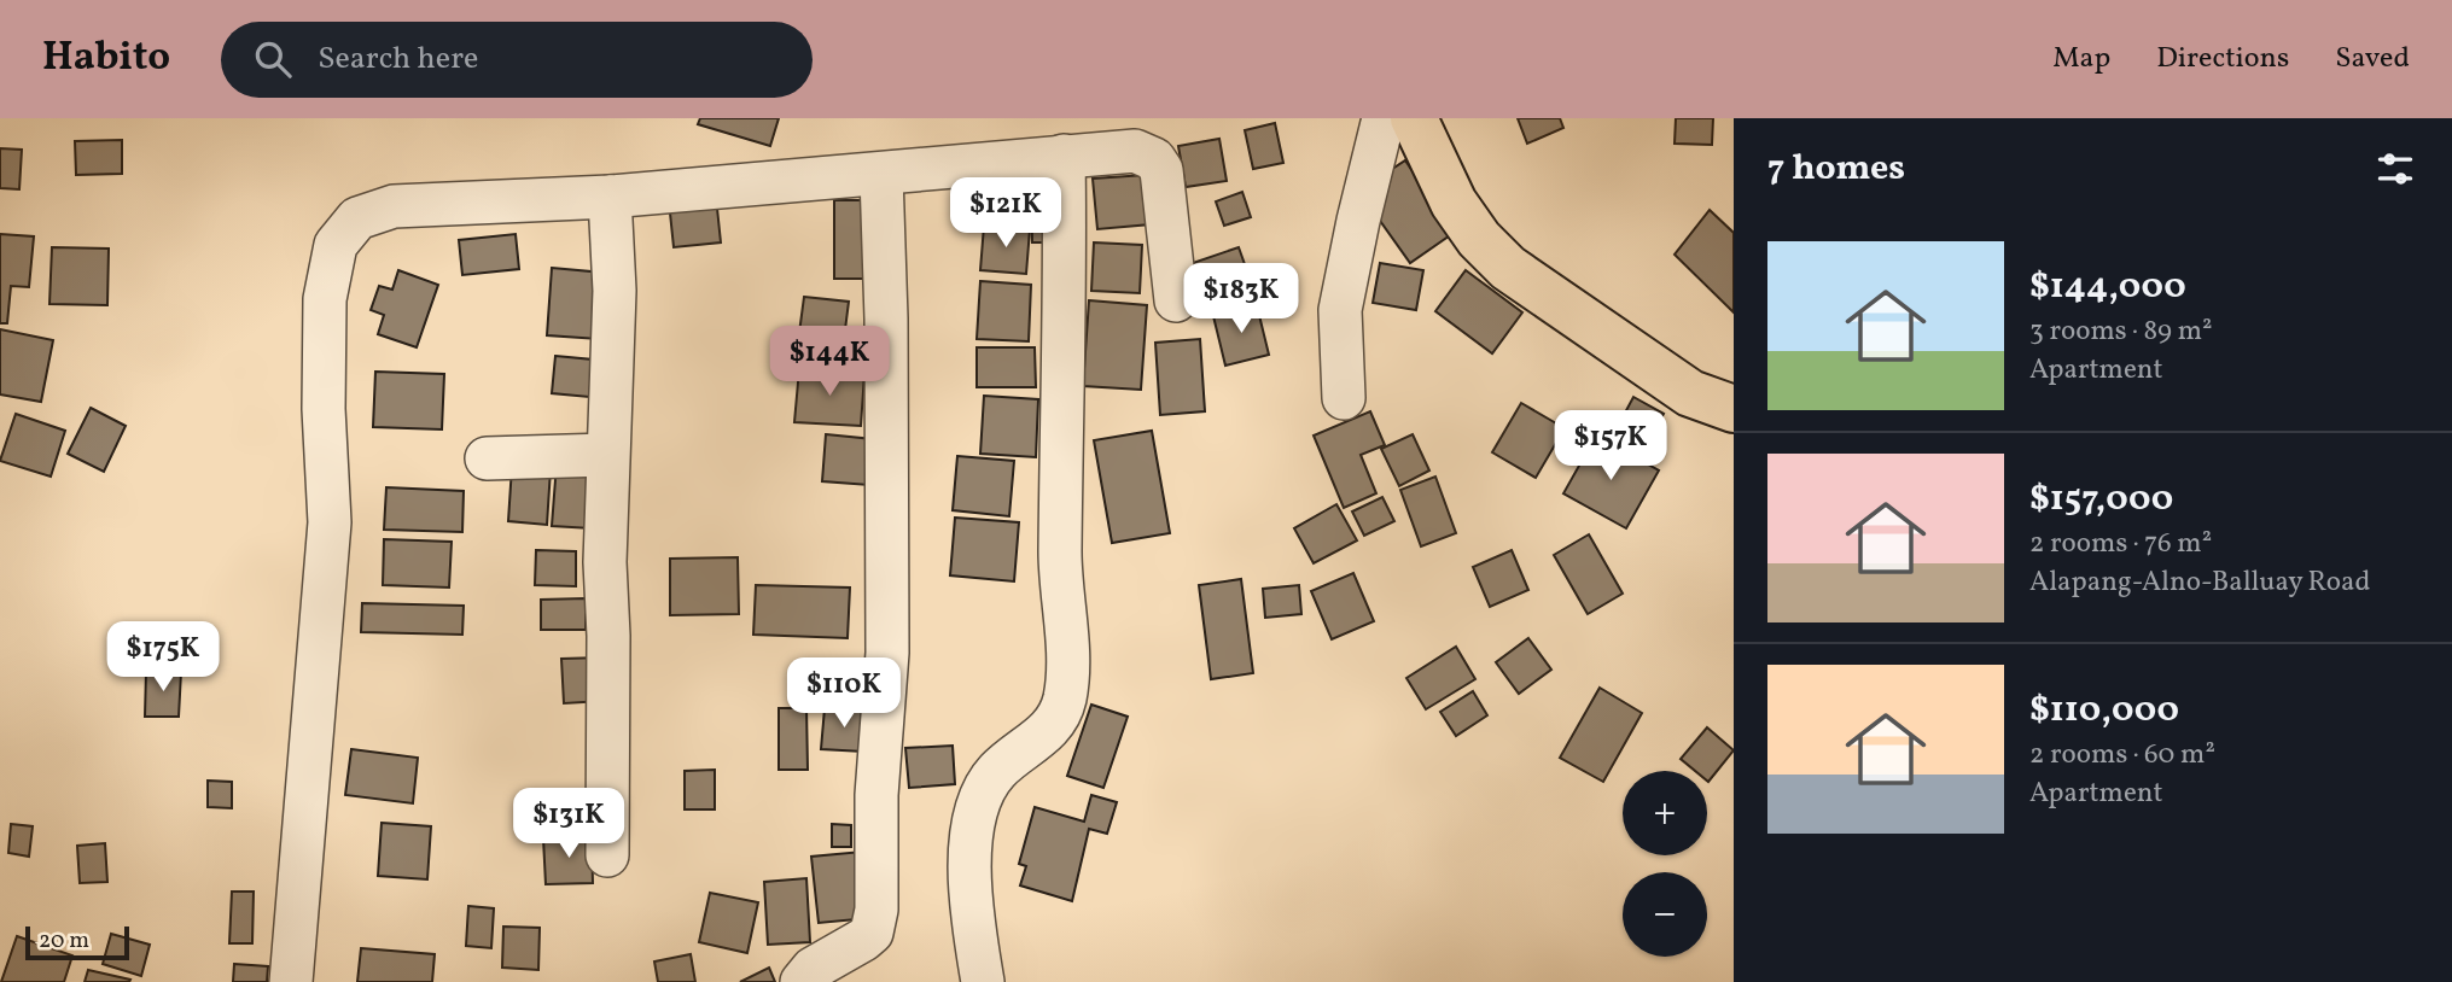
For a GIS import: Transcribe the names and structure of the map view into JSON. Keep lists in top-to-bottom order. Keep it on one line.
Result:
{"scale_bar":"20 m","page":{"header":"Habito","search":"Search here","nav":["Map","Directions","Saved"],"heading":"7 homes","price":["$121K","$183K","$144K","$157K","$175K","$110K","$131K"],"list":[{"name":"$144,000","note":"3 rooms · 89 m² · Apartment"},{"name":"$157,000","note":"2 rooms · 76 m² · Alapang-Alno-Balluay Road"},{"name":"$110,000","note":"2 rooms · 60 m² · Apartment"}],"map_buttons":["+","−"],"scale":"20 m"}}
